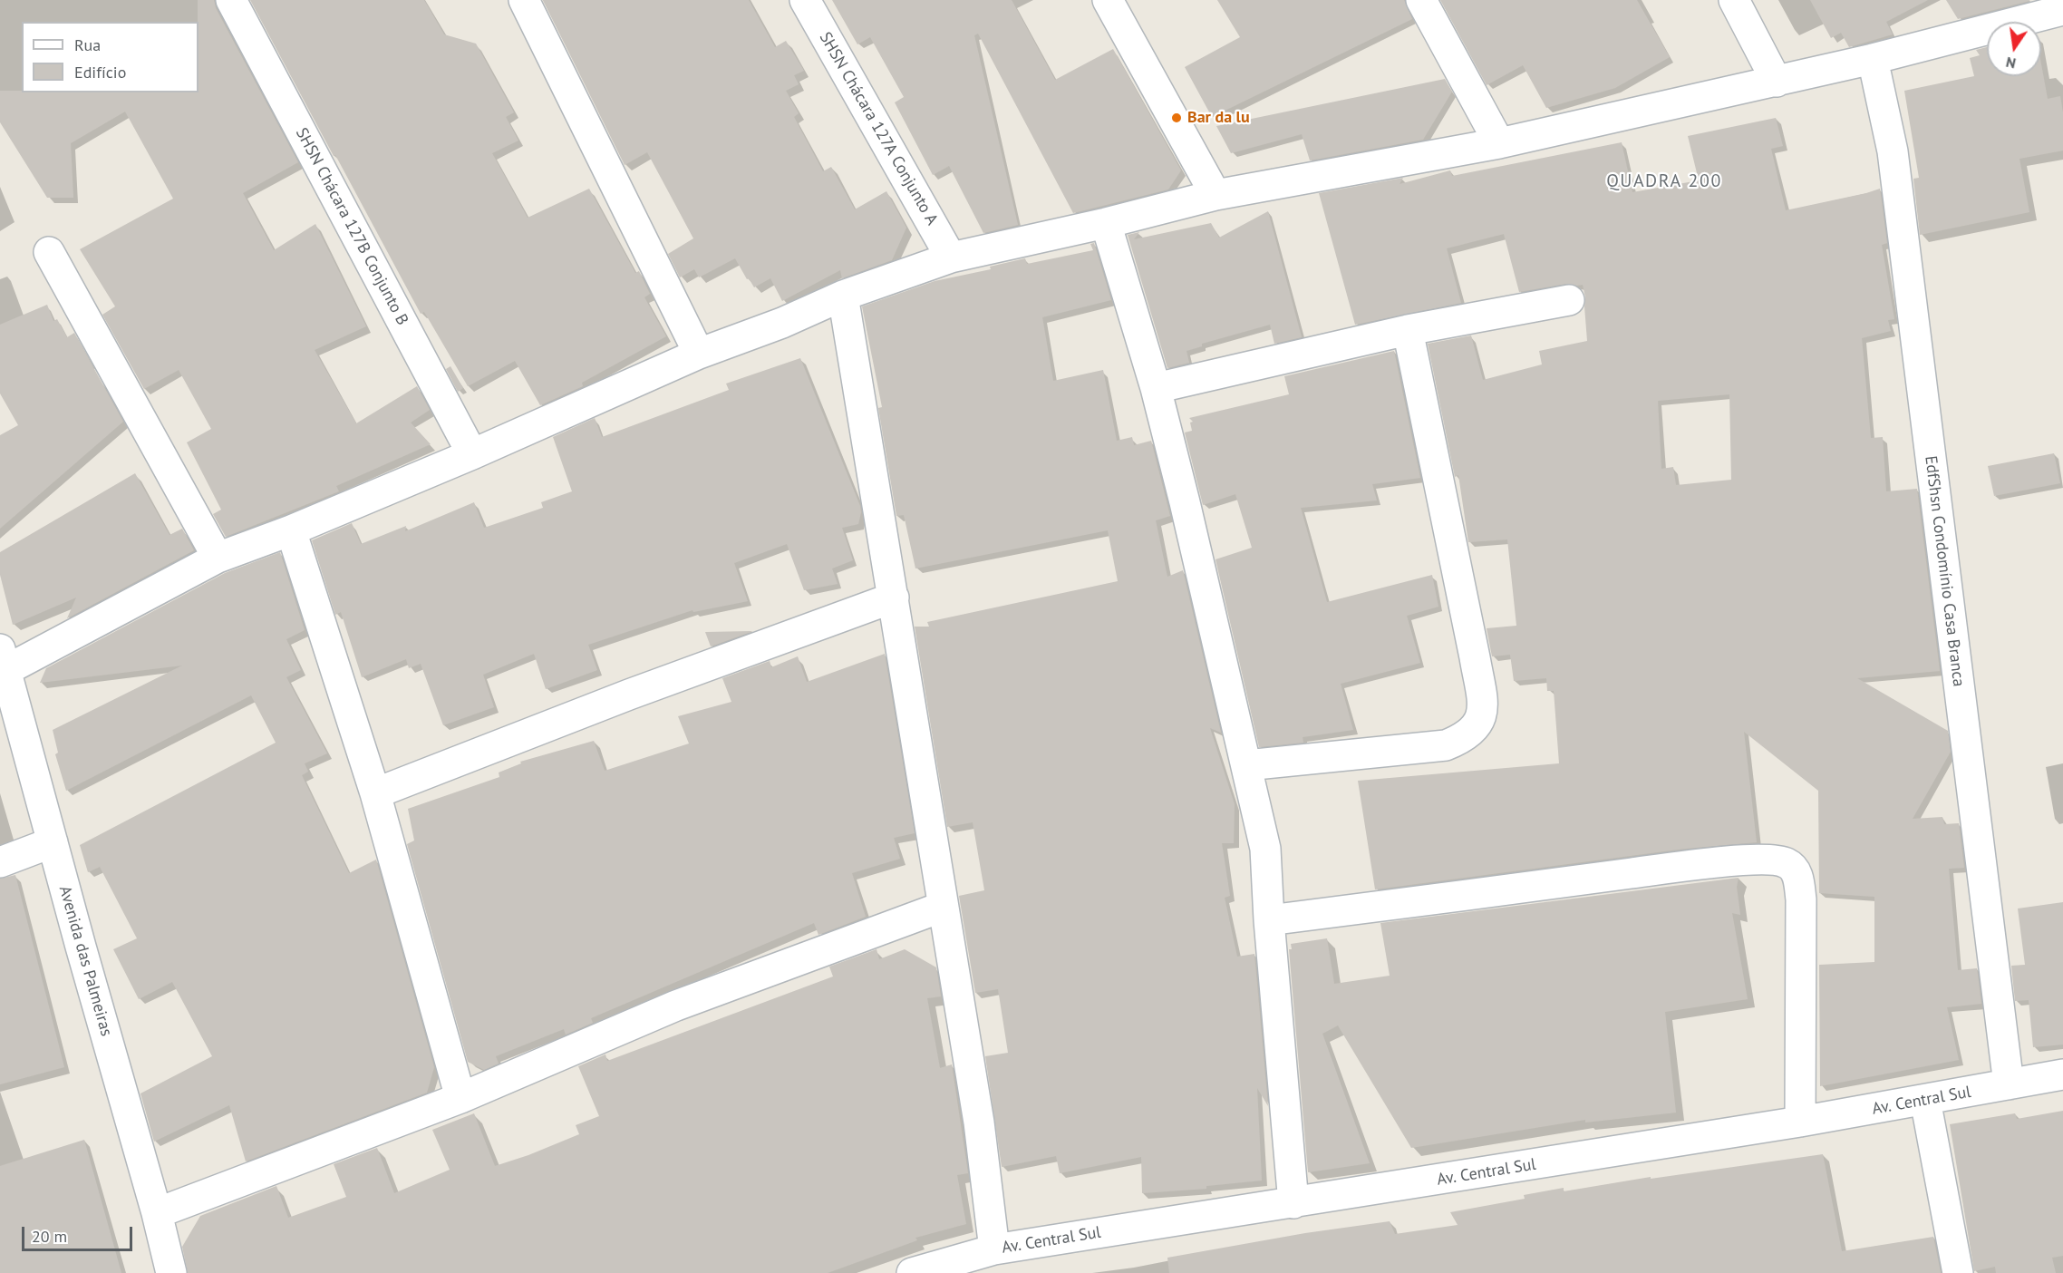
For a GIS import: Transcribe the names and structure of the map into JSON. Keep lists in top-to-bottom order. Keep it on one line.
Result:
{"streets":{"street":["SHSN Chácara 127A Conjunto A","SHSN Chácara 127B Conjunto B","EdfShsn Condomínio Casa Branca","Avenida das Palmeiras","Av. Central Sul"]},"crossings":[["EdfShsn Condomínio Casa Branca","Av. Central Sul"]],"districts":["QUADRA 200"],"places":["Bar da lu"],"legend":["Rua","Edifício"],"scale_bar":"20 m","north":"bottom"}
